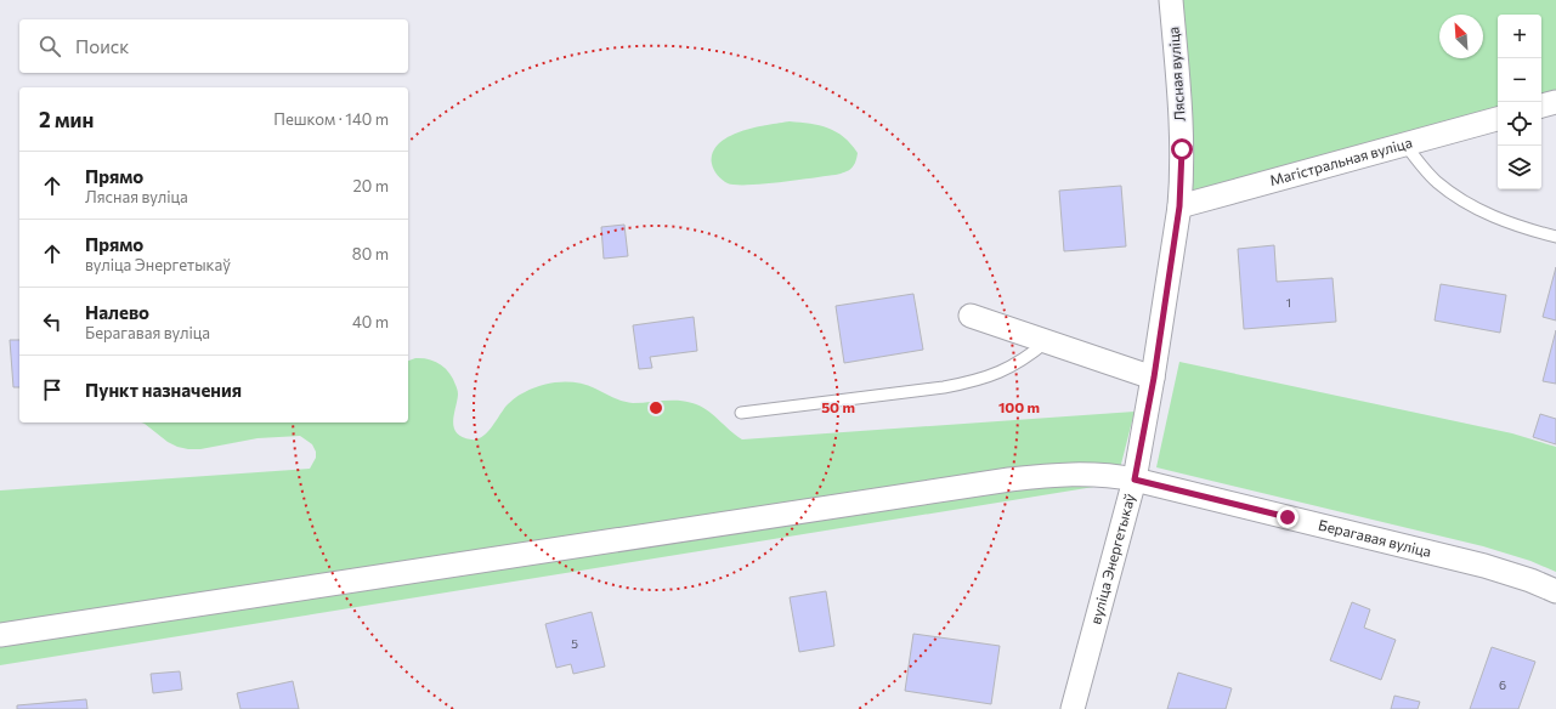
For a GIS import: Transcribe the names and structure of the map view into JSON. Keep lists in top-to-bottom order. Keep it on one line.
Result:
{"streets":{"street":["Лясная вуліца","Магістральная вуліца","Берагавая вуліца","вуліца Энергетыкаў"]},"crossings":[["Лясная вуліца","Магістральная вуліца"],["Лясная вуліца","вуліца Энергетыкаў"],["Магістральная вуліца","вуліца Энергетыкаў"],["Берагавая вуліца","вуліца Энергетыкаў"]],"house_numbers":["1","5","6"],"north":"top left","page":{"map_buttons":["+","−"],"search":"Поиск","heading":["2 мин","Пешком · 140 m"],"list":[["Прямо","Лясная вуліца","20 m"],["Прямо","вуліца Энергетыкаў","80 m"],["Налево","Берагавая вуліца","40 m"],"Пункт назначения"]},"rings":["50 m","100 m"]}
